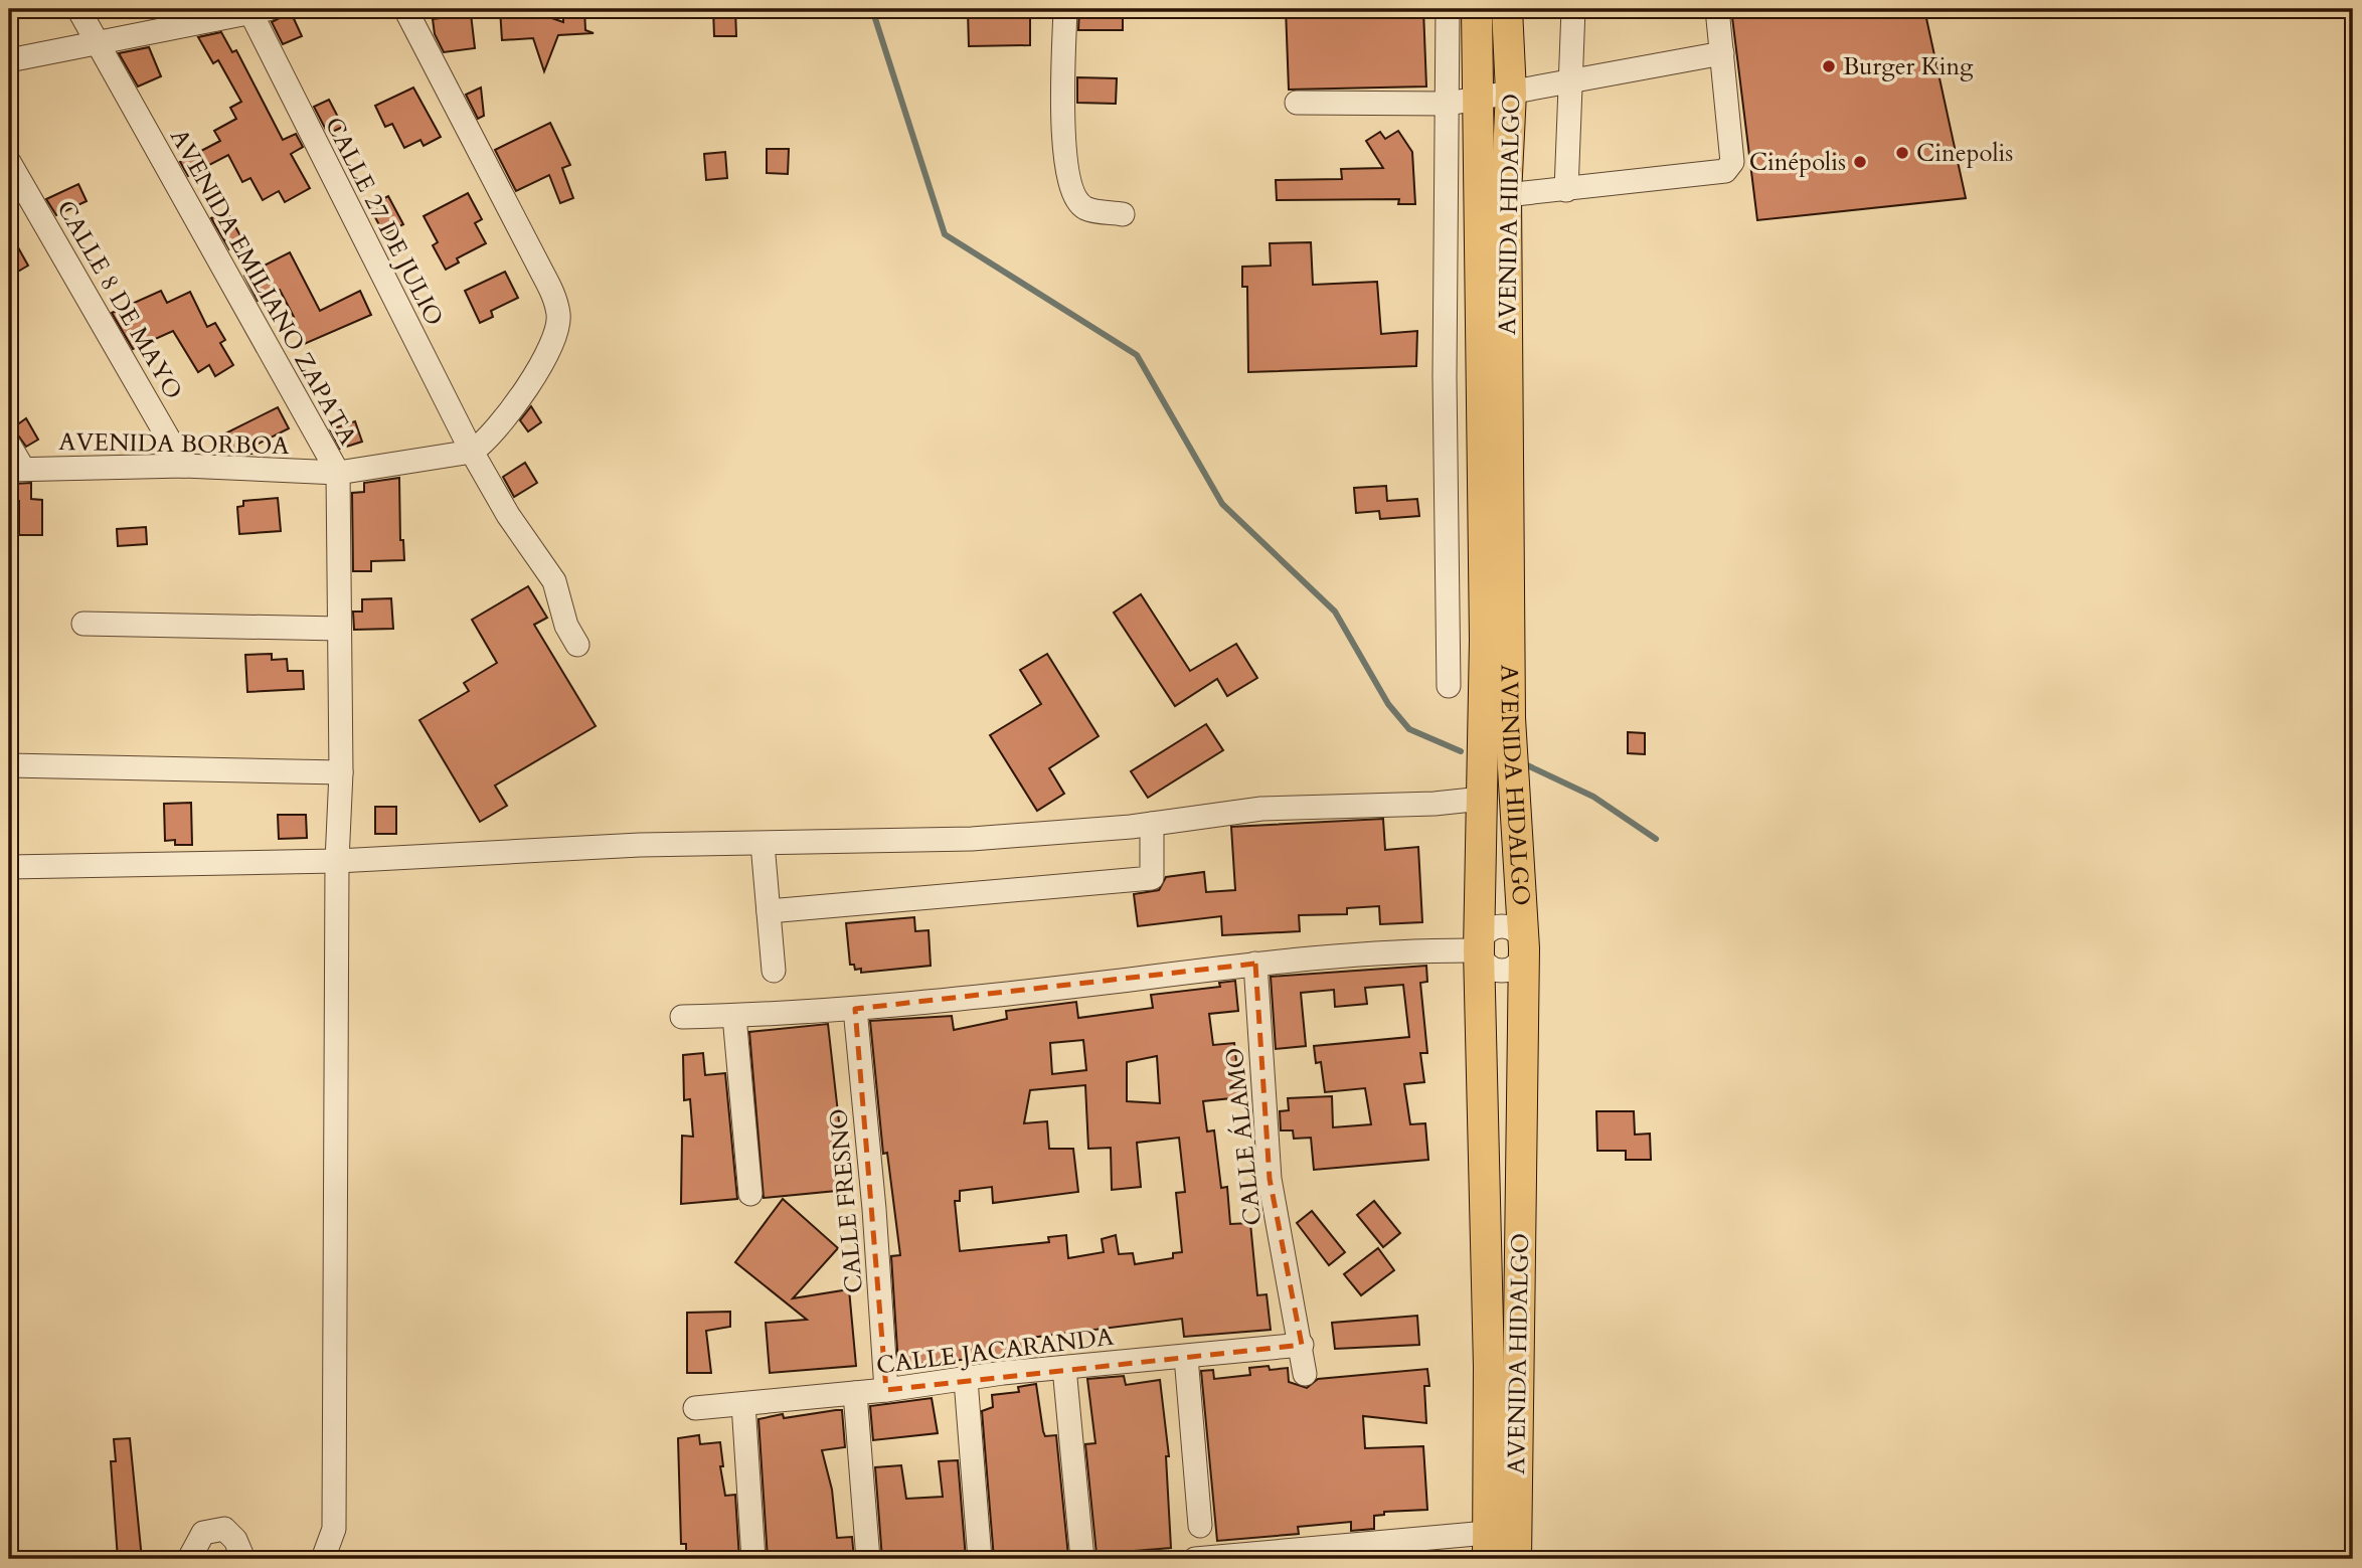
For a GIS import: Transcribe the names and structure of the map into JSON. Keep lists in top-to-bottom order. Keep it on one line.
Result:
{"streets":{"main road":["AVENIDA HIDALGO"],"street":["CALLE 27 DE JULIO","AVENIDA EMILIANO ZAPATA","CALLE 8 DE MAYO","AVENIDA BORBOA","CALLE ÁLAMO","CALLE FRESNO","CALLE JACARANDA"]},"crossings":[["CALLE 27 DE JULIO","AVENIDA BORBOA"],["AVENIDA EMILIANO ZAPATA","AVENIDA BORBOA"],["CALLE 8 DE MAYO","AVENIDA BORBOA"],["CALLE ÁLAMO","CALLE JACARANDA"],["CALLE FRESNO","CALLE JACARANDA"]],"places":["Burger King","Cinepolis","Cinépolis"]}
